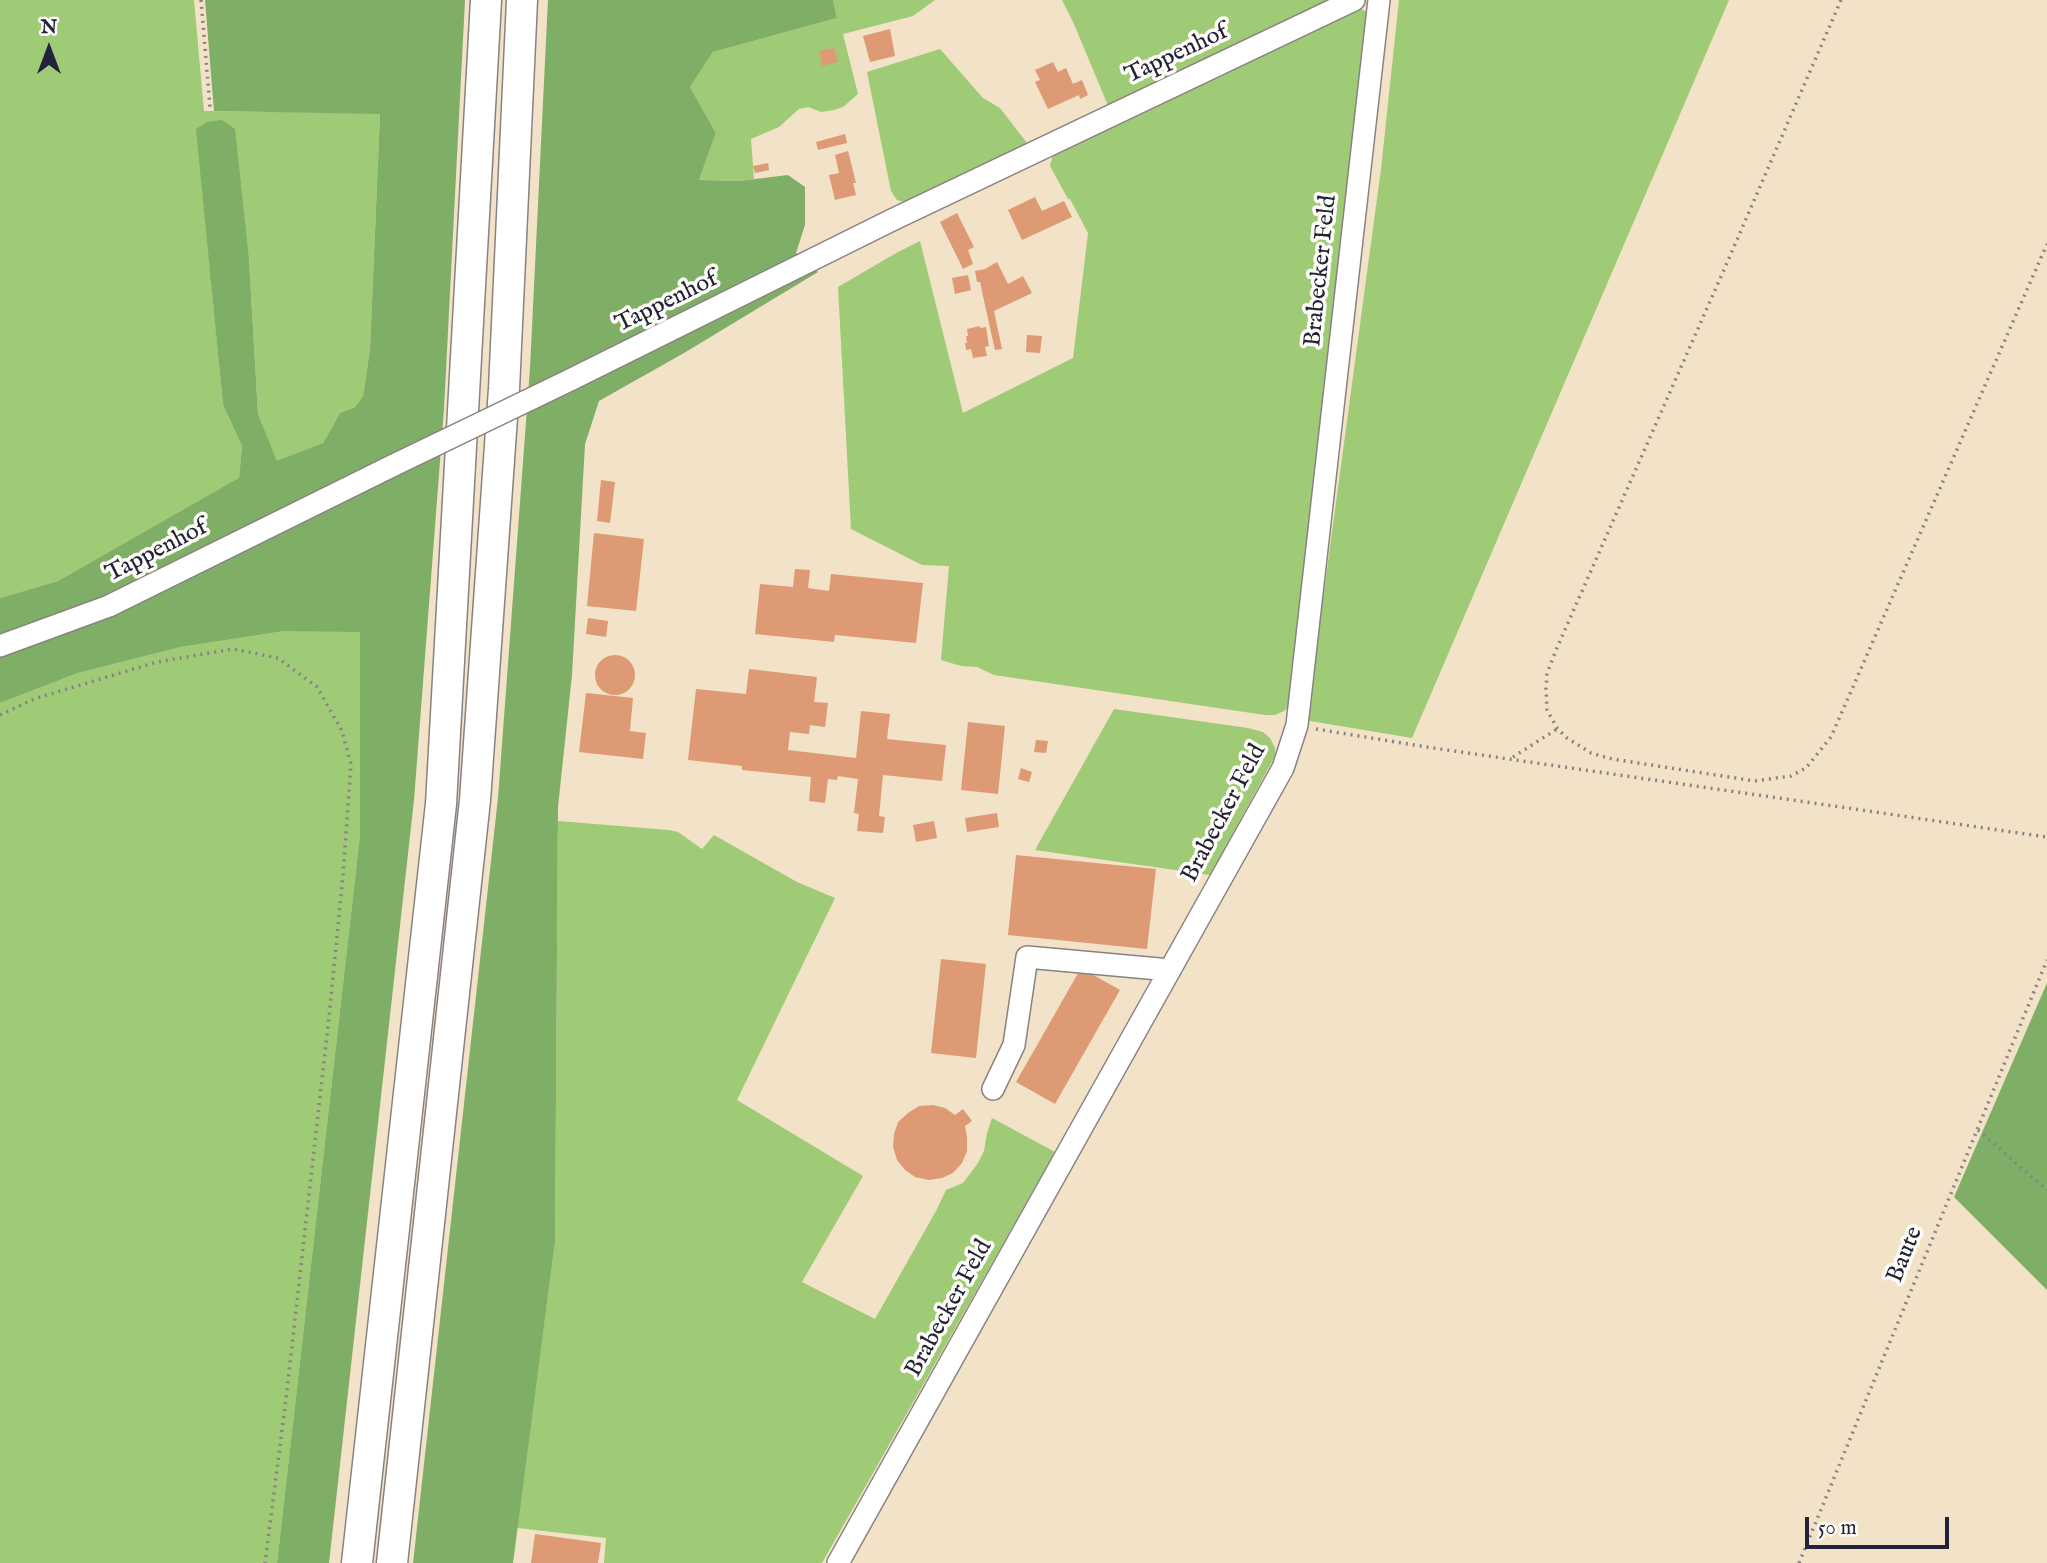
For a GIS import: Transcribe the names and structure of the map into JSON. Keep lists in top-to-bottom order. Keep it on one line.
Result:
{"streets":{"street":["Tappenhof","Brabecker Feld"],"path":["Baute"]},"scale_bar":"50 m","north":"top"}
